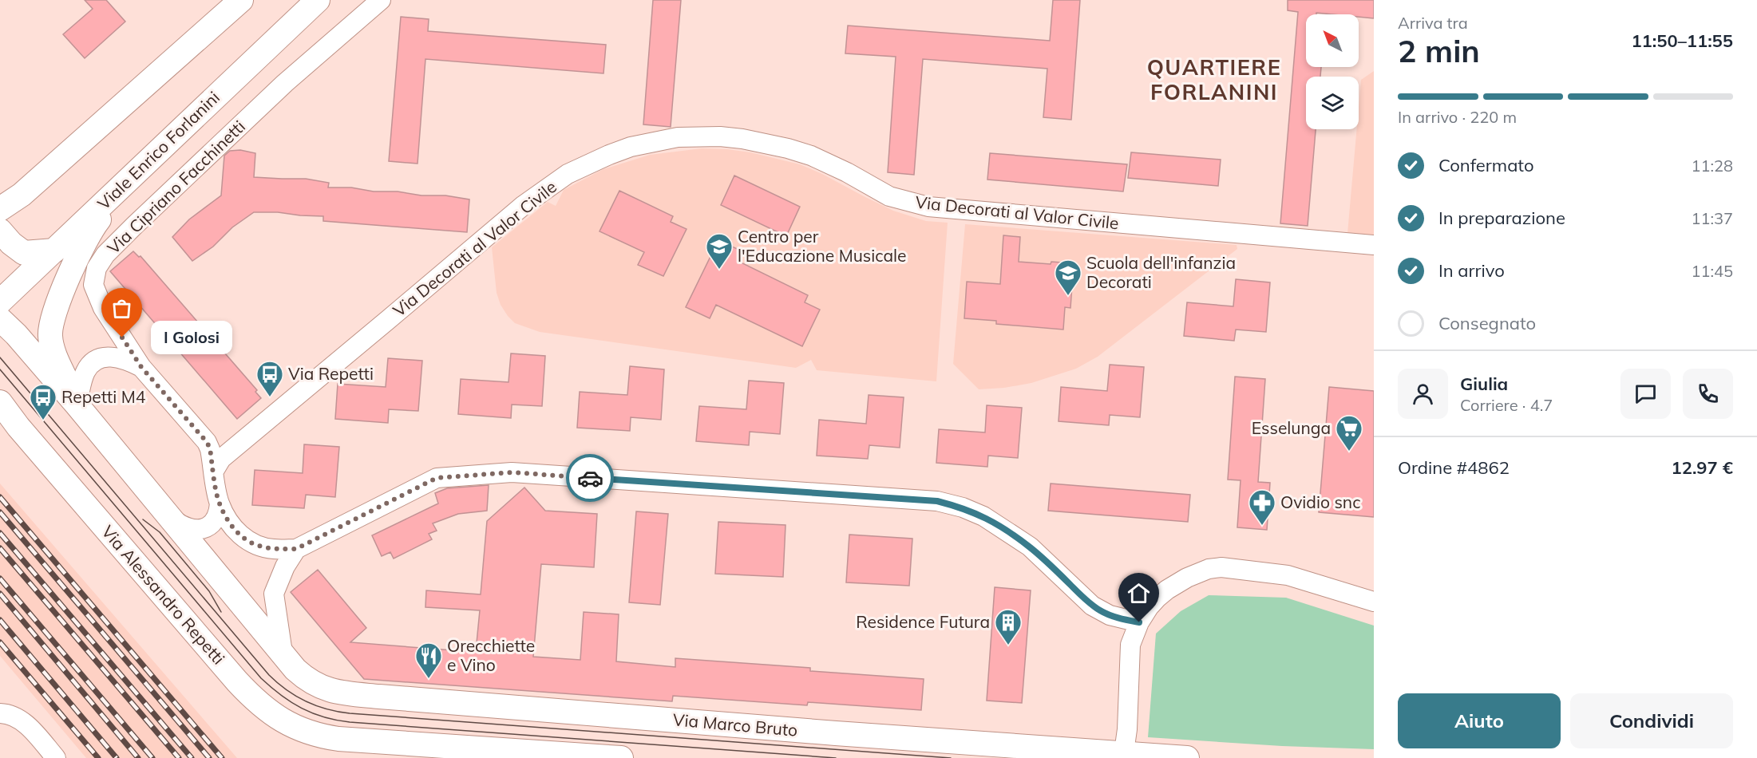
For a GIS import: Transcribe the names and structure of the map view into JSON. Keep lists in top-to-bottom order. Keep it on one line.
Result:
{"streets":{"main road":["Viale Enrico Forlanini","Via Alessandro Repetti","Via Marco Bruto"],"street":["Via Cipriano Facchinetti","Via Decorati al Valor Civile"]},"crossings":[["Via Cipriano Facchinetti","Via Decorati al Valor Civile"]],"districts":["QUARTIERE FORLANINI"],"places":{"school or university":["Centro per l'Educazione Musicale","Scuola dell'infanzia Decorati"],"other":["I Golosi"],"bus stop":["Via Repetti","Repetti M4"],"supermarket":["Esselunga"],"pharmacy":["Ovidio snc"],"building":["Residence Futura"],"restaurant":["Orecchiette e Vino"]},"north":"top left","page":{"heading":["2 min","Arriva tra","11:50–11:55"],"panel":["Giulia","Corriere · 4.7","Ordine #4862","12.97 €"],"bar":"In arrivo · 220 m","list":[["Confermato","11:28"],["In preparazione","11:37"],["In arrivo","11:45"],"Consegnato"],"bubble":"I Golosi","buttons":["Aiuto","Condividi"]}}
